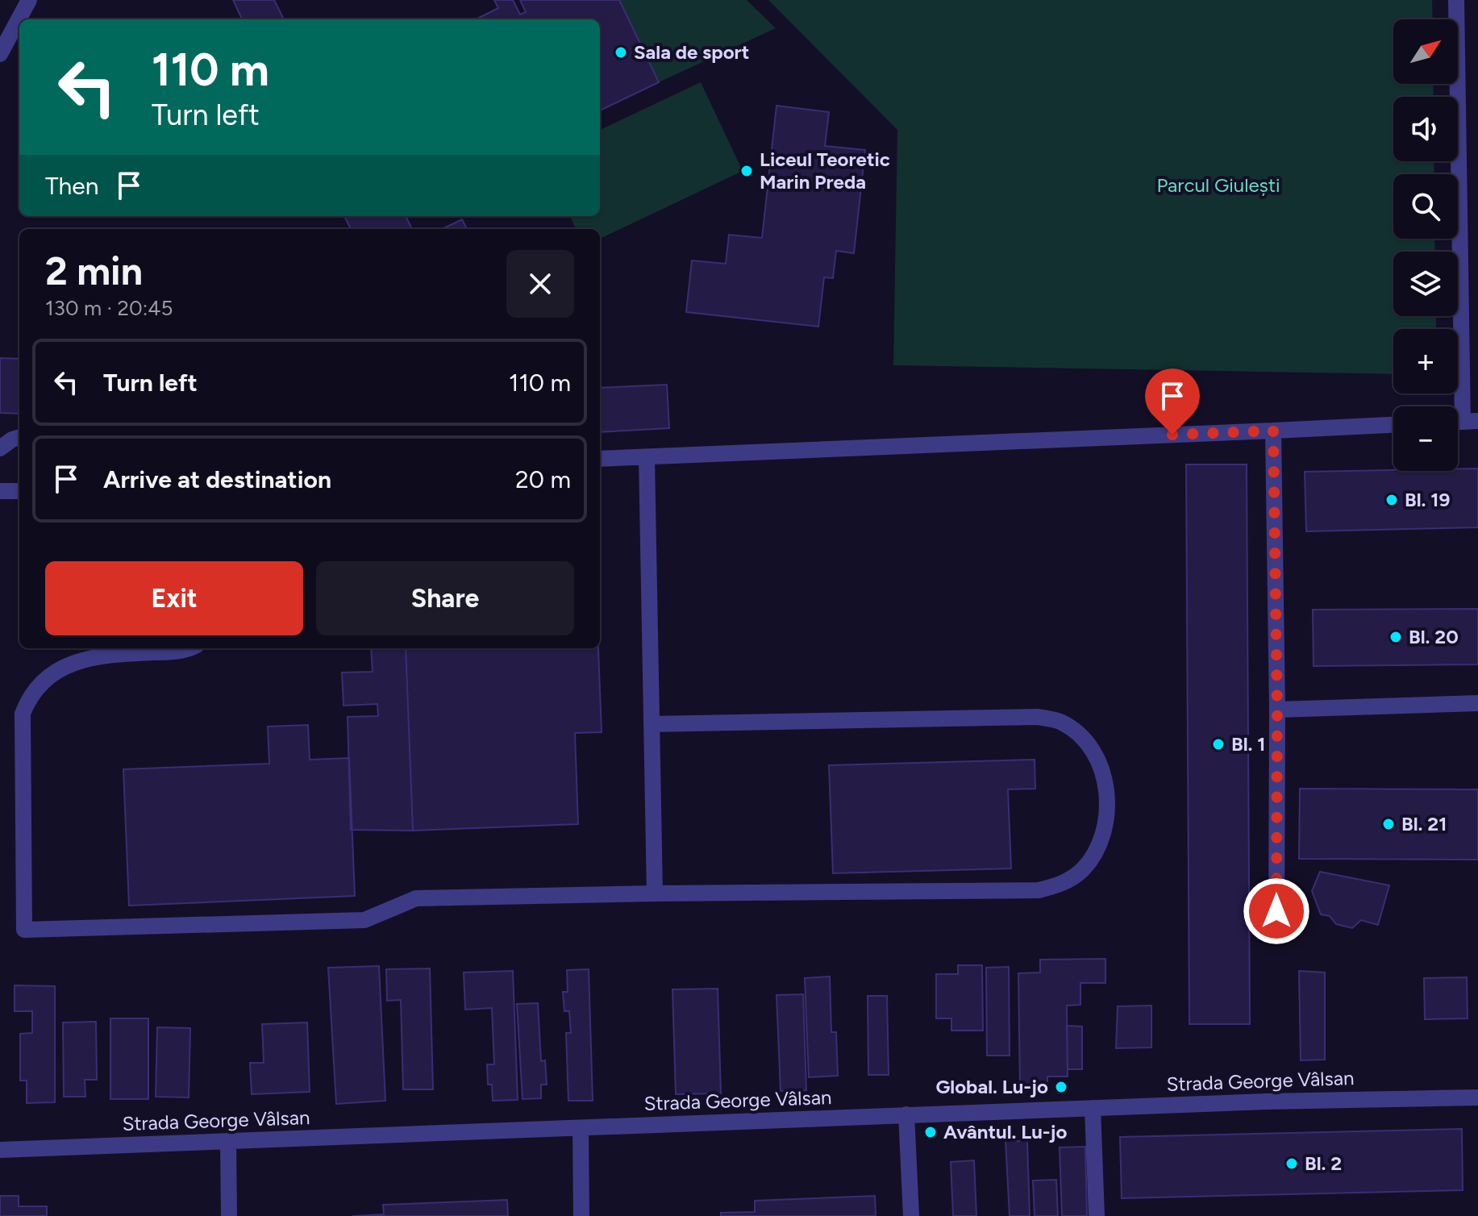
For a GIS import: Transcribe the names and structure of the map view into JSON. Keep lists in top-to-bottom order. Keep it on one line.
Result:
{"streets":{"street":["Strada George Vâlsan"]},"parks":["Parcul Giulești"],"places":["Sala de sport","Liceul Teoretic Marin Preda","Bl. 19","Bl. 20","Bl. 1","Bl. 21","Global. Lu-jo","Avântul. Lu-jo","Bl. 2"],"north":"top right","page":{"map_buttons":["+","−"],"turn":["110 m","Turn left"],"then":"Then","heading":["2 min","130 m · 20:45"],"list":[{"name":"Turn left","value":"110 m"},{"name":"Arrive at destination","value":"20 m"}],"buttons":["Exit","Share"]}}
